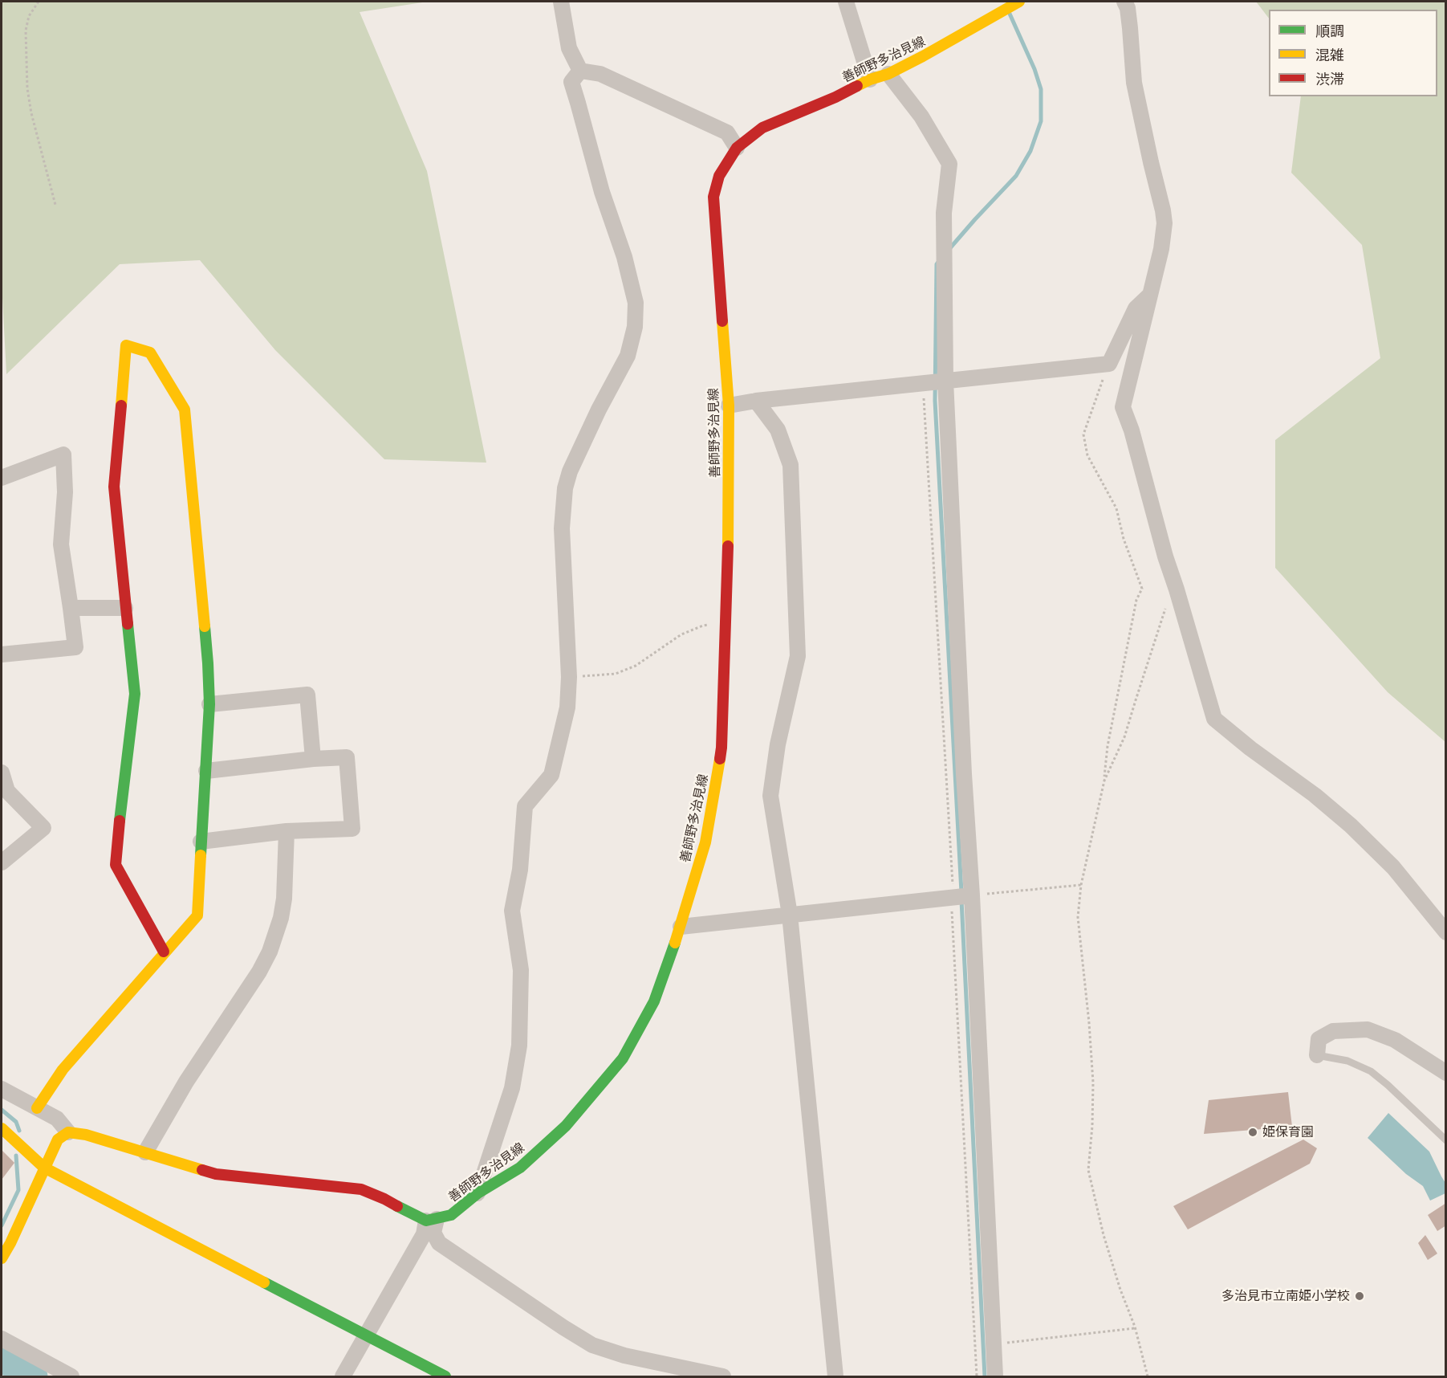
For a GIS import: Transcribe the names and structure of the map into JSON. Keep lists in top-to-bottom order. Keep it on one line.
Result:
{"streets":{"main road":["善師野多治見線"]},"places":["姫保育園","多治見市立南姫小学校"],"legend":["順調","混雑","渋滞"]}
